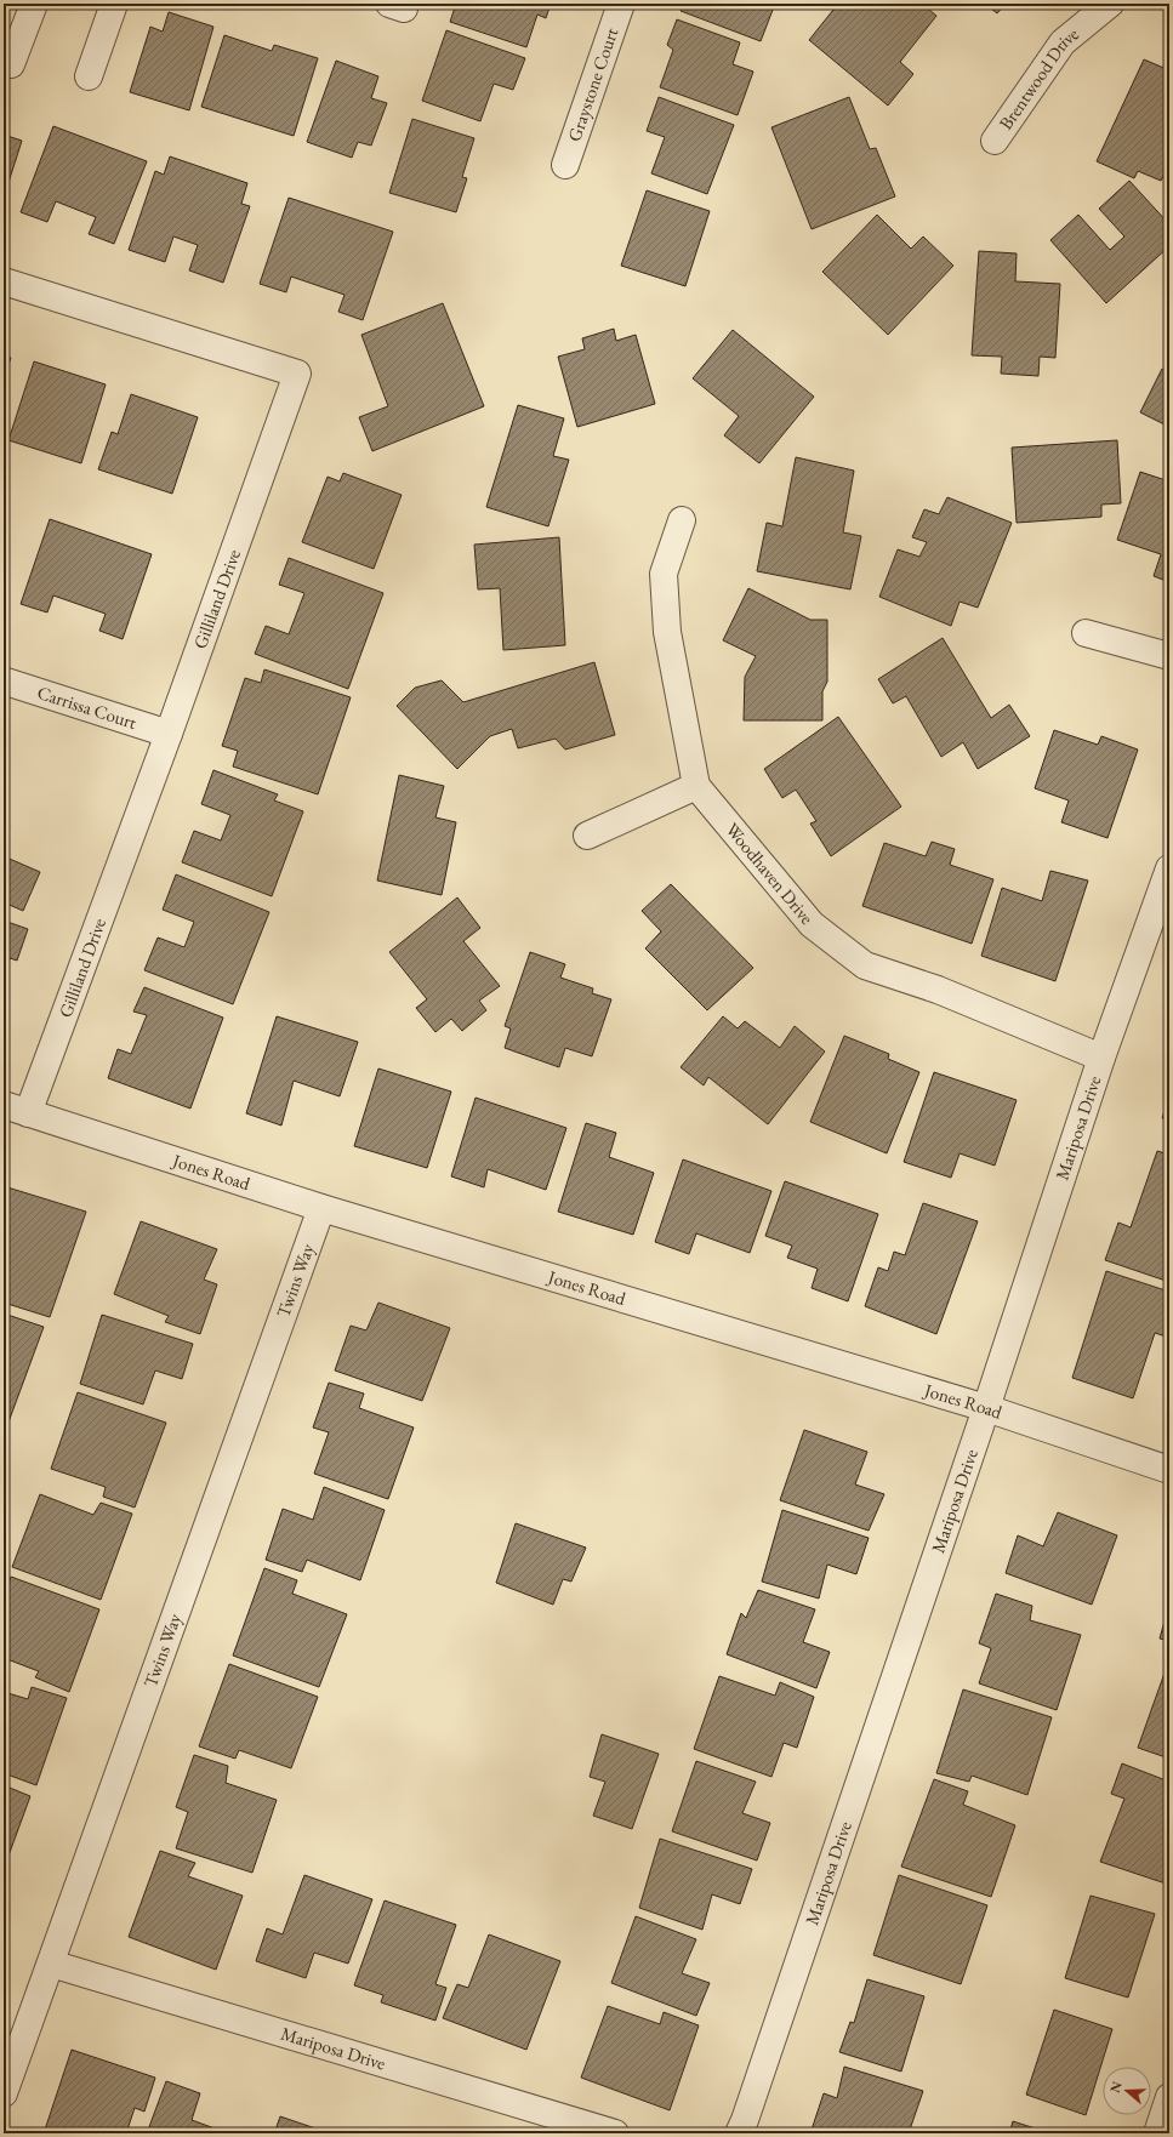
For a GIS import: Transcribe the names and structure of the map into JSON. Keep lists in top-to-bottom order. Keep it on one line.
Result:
{"streets":{"street":["Brentwood Drive","Graystone Court","Gilliland Drive","Carrissa Court","Woodhaven Drive","Mariposa Drive","Jones Road","Twins Way"]},"crossings":[["Gilliland Drive","Carrissa Court"],["Gilliland Drive","Jones Road"],["Woodhaven Drive","Mariposa Drive"],["Mariposa Drive","Jones Road"],["Mariposa Drive","Twins Way"],["Jones Road","Twins Way"]],"north":"left"}
